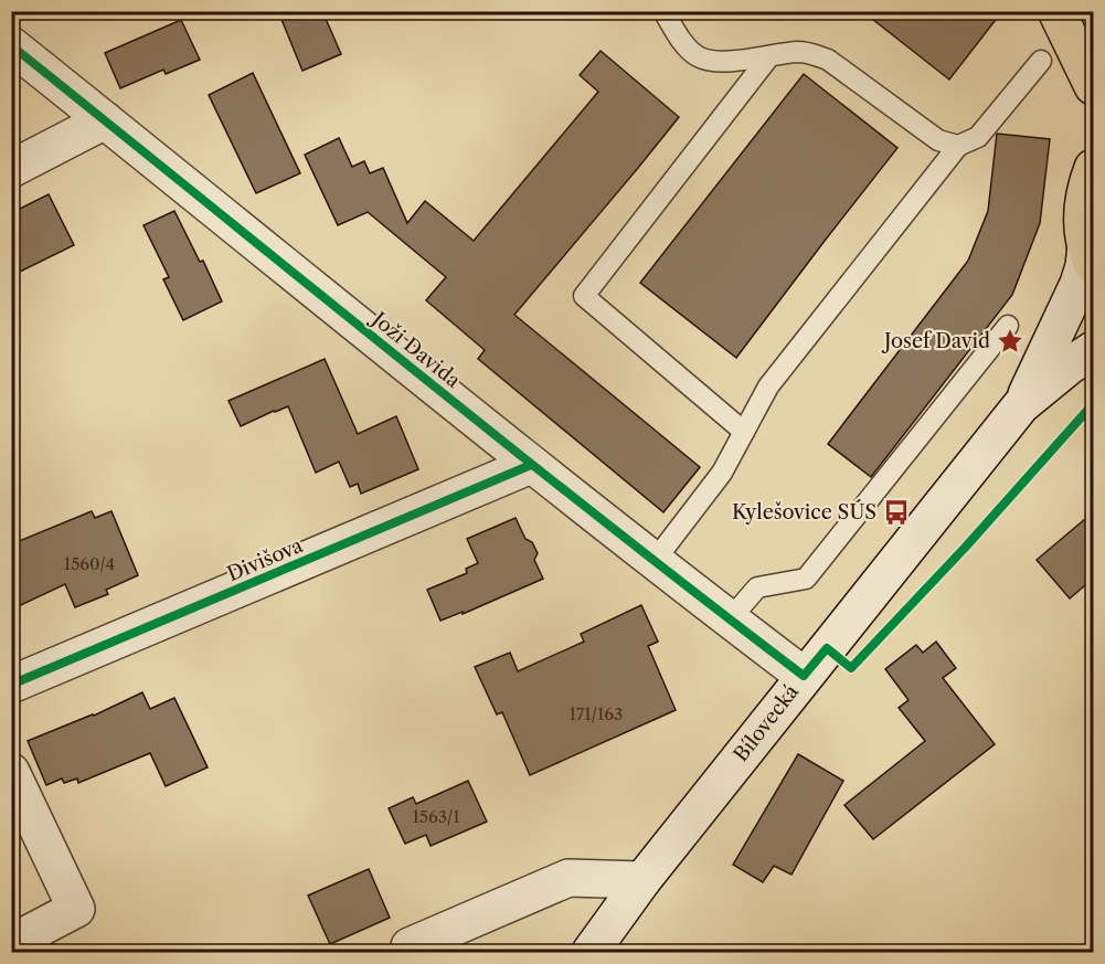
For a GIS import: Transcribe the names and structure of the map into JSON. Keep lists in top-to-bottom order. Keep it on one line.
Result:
{"streets":{"main road":["Bílovecká"],"street":["Joži Davida","Divišova"]},"crossings":[["Joži Davida","Divišova"],["Joži Davida","Bílovecká"]],"places":{"place":["Josef David"],"bus stop":["Kylešovice SÚS"]},"house_numbers":["1560/4","171/163","1563/1"]}
